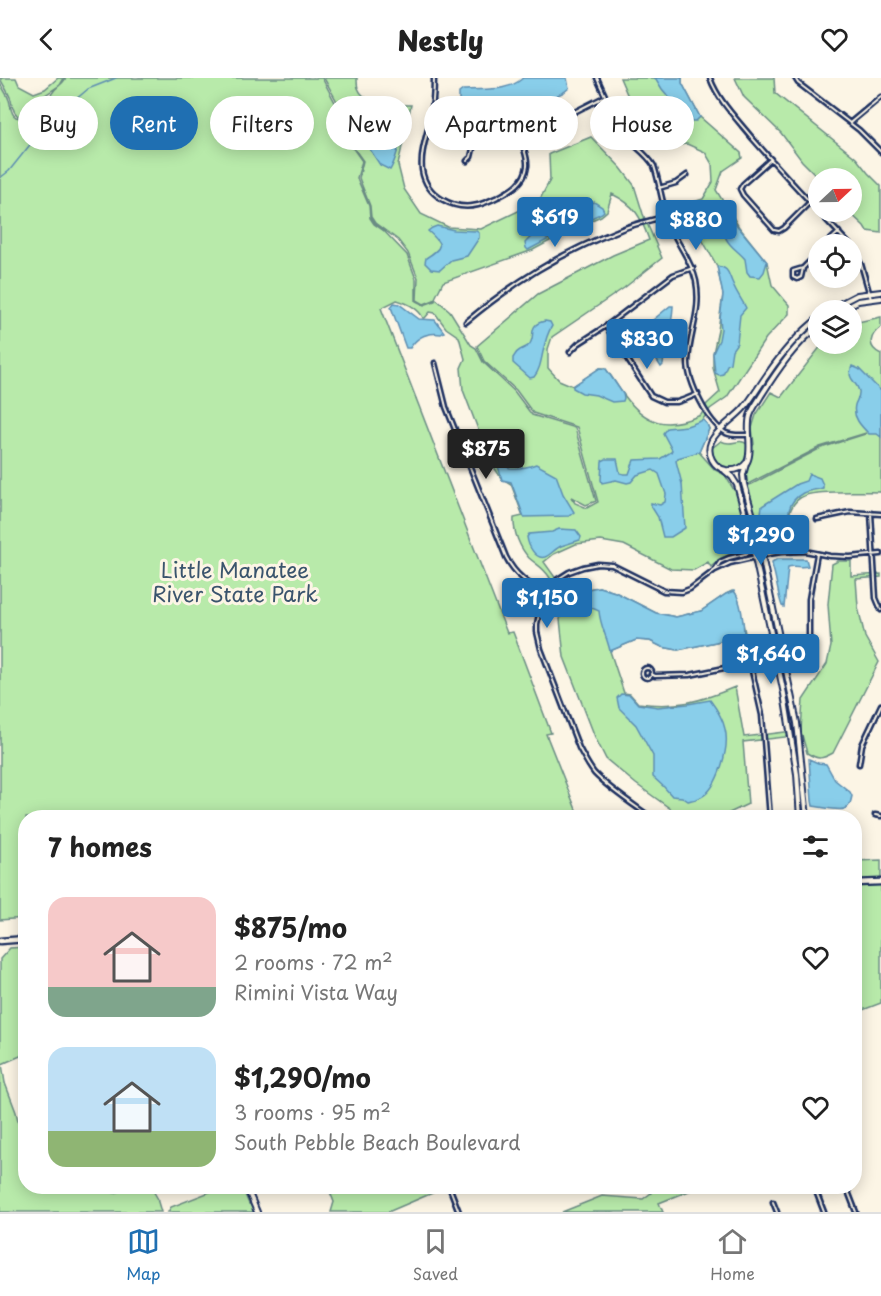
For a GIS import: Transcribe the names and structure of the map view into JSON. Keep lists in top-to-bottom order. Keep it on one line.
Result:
{"parks":["Little Manatee River State Park"],"north":"right","page":{"header":"Nestly","chip":["Buy","Rent","Filters","New","Apartment","House"],"price":["$619","$880","$830","$875","$1,290","$1,150","$1,640"],"heading":"7 homes","list":[{"name":"$875/mo","note":"2 rooms · 72 m² · Rimini Vista Way"},{"name":"$1,290/mo","note":"3 rooms · 95 m² · South Pebble Beach Boulevard"}],"tabs":["Map","Saved","Home"]}}
